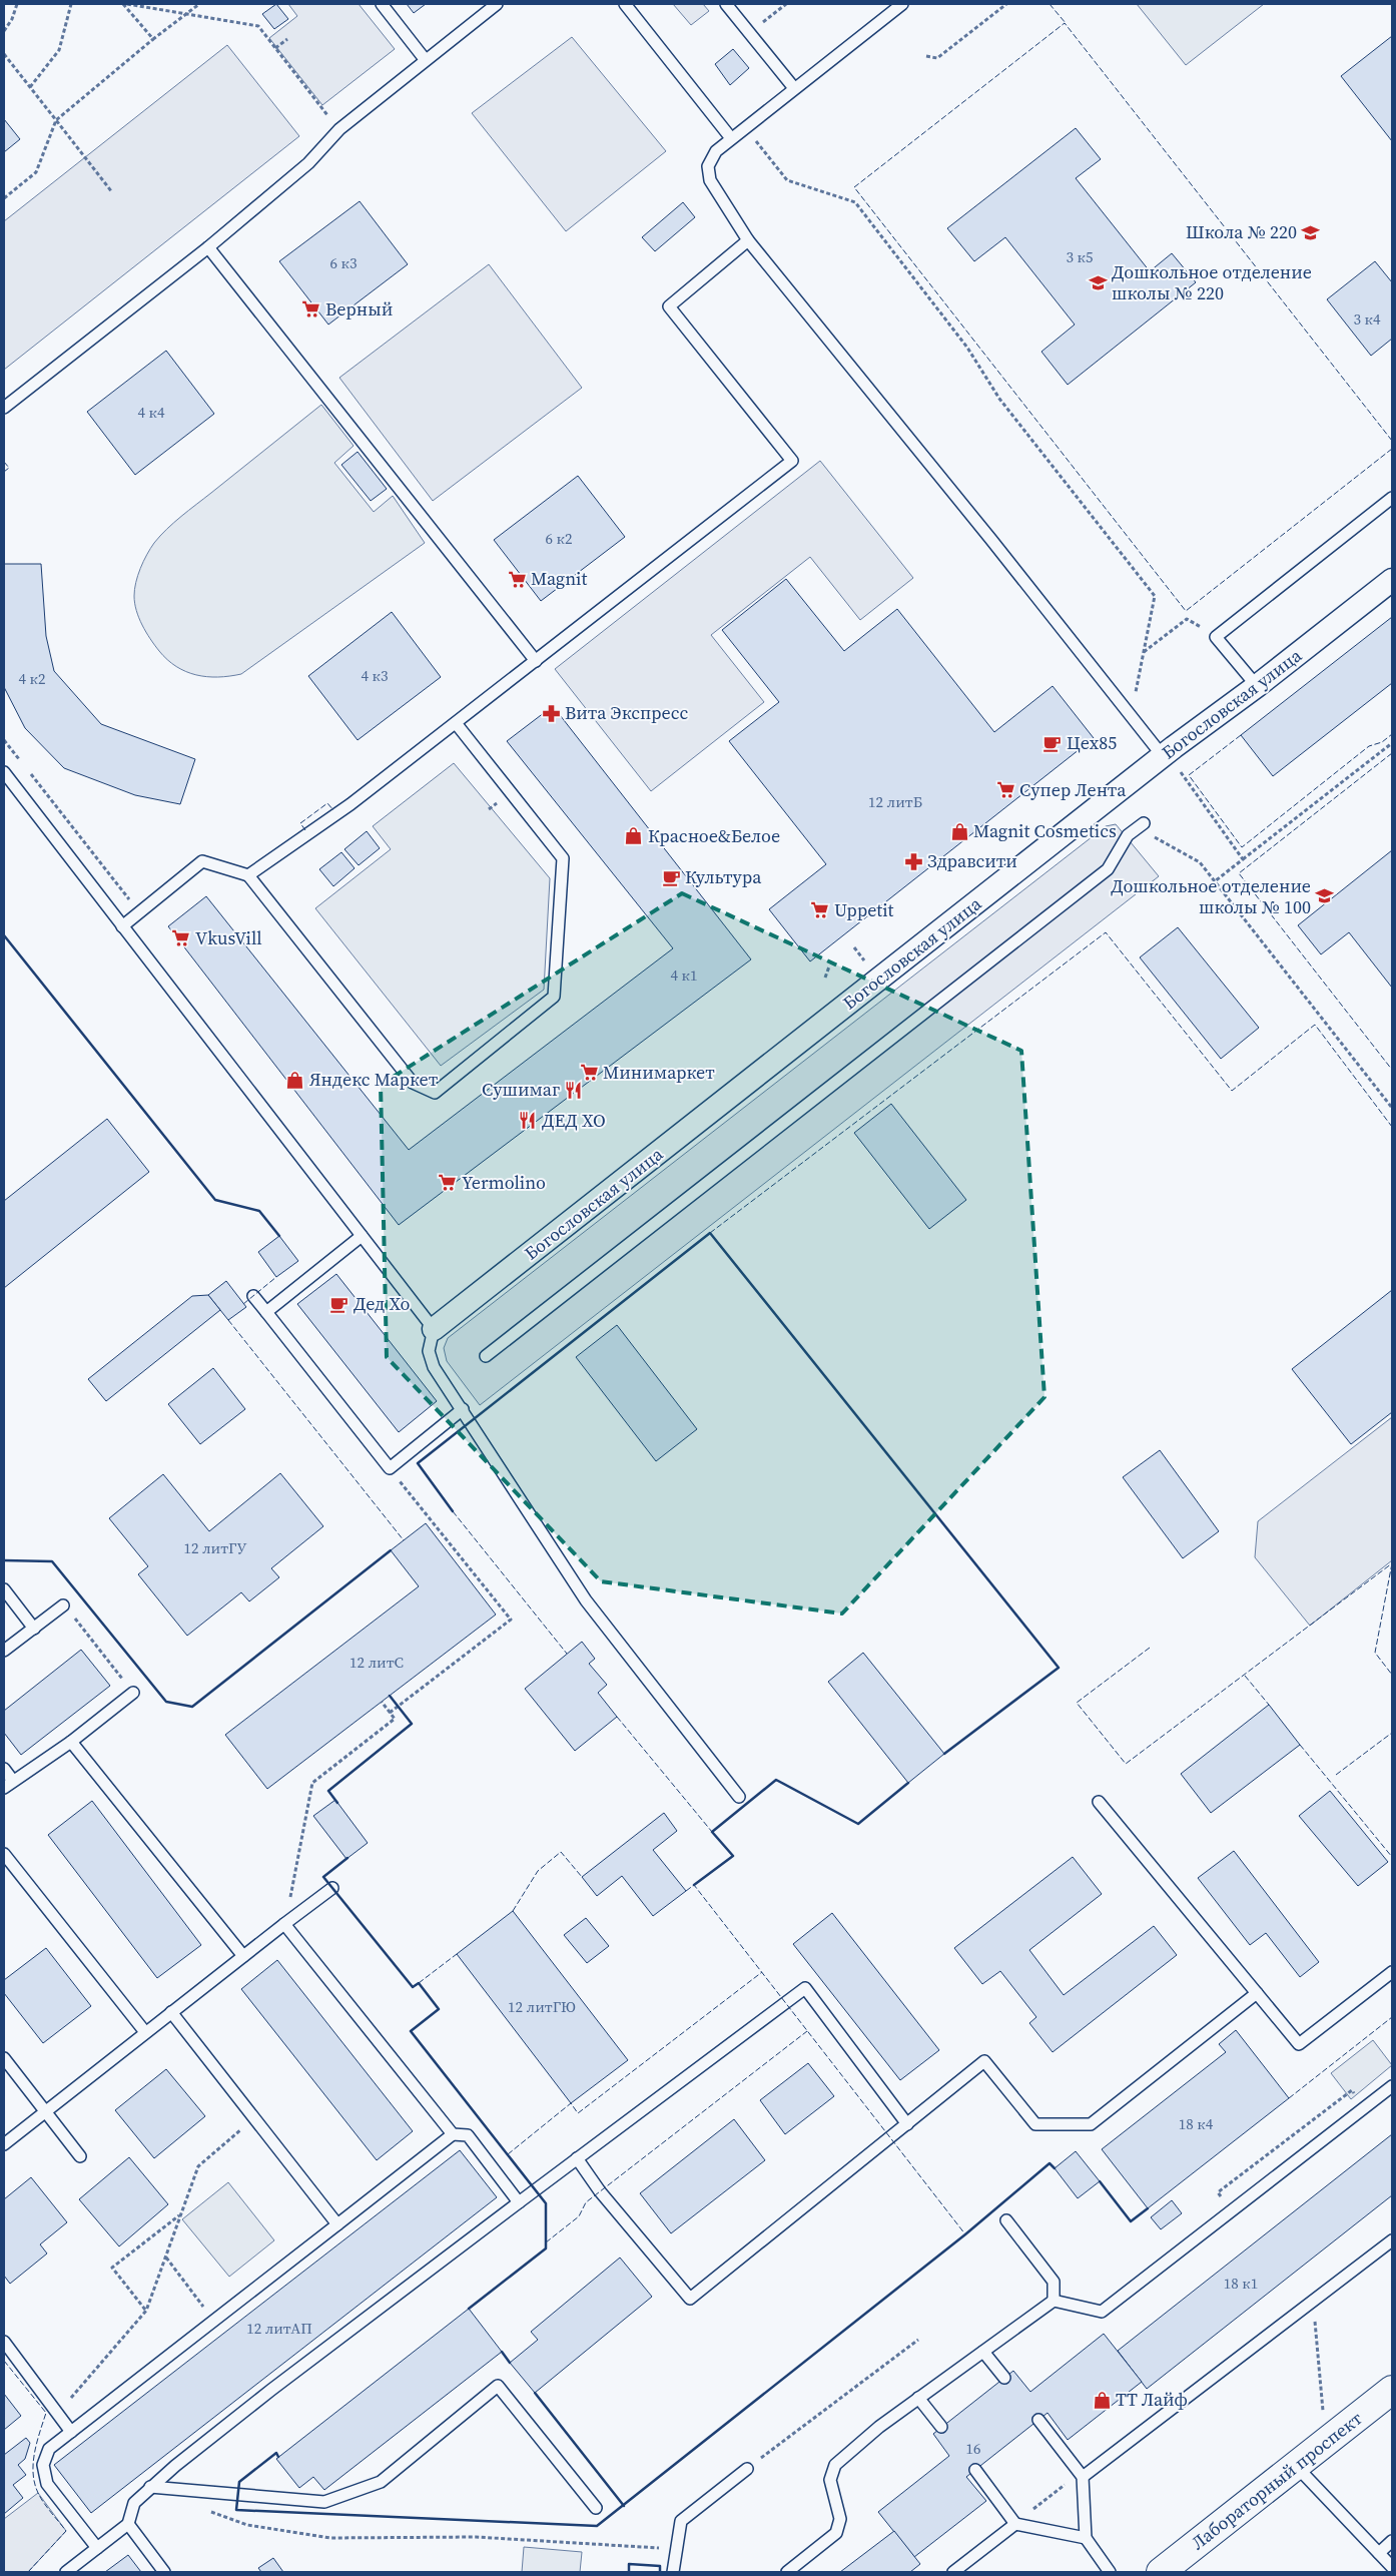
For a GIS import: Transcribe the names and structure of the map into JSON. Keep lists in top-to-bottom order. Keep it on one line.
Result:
{"streets":{"street":["Богословская улица","Лабораторный проспект"]},"places":{"school or university":["Школа № 220","Дошкольное отделение школы № 220","Дошкольное отделение школы № 100"],"supermarket":["Верный","Magnit","Супер Лента","Uppetit","VkusVill","Минимаркет","Yermolino"],"pharmacy":["Вита Экспресс","Здравсити"],"cafe":["Цех85","Культура","Дед Хо"],"shop":["Magnit Cosmetics","Красное&Белое","Яндекс Маркет","ТТ Лайф"],"restaurant":["Сушимаг","ДЕД ХО"]},"house_numbers":["3 к5","6 к3","3 к4","4 к4","6 к2","4 к3","4 к2","12 литБ","4 к1","12 литГУ","12 литС","12 литГЮ","18 к4","18 к1","12 литАП","16"]}
